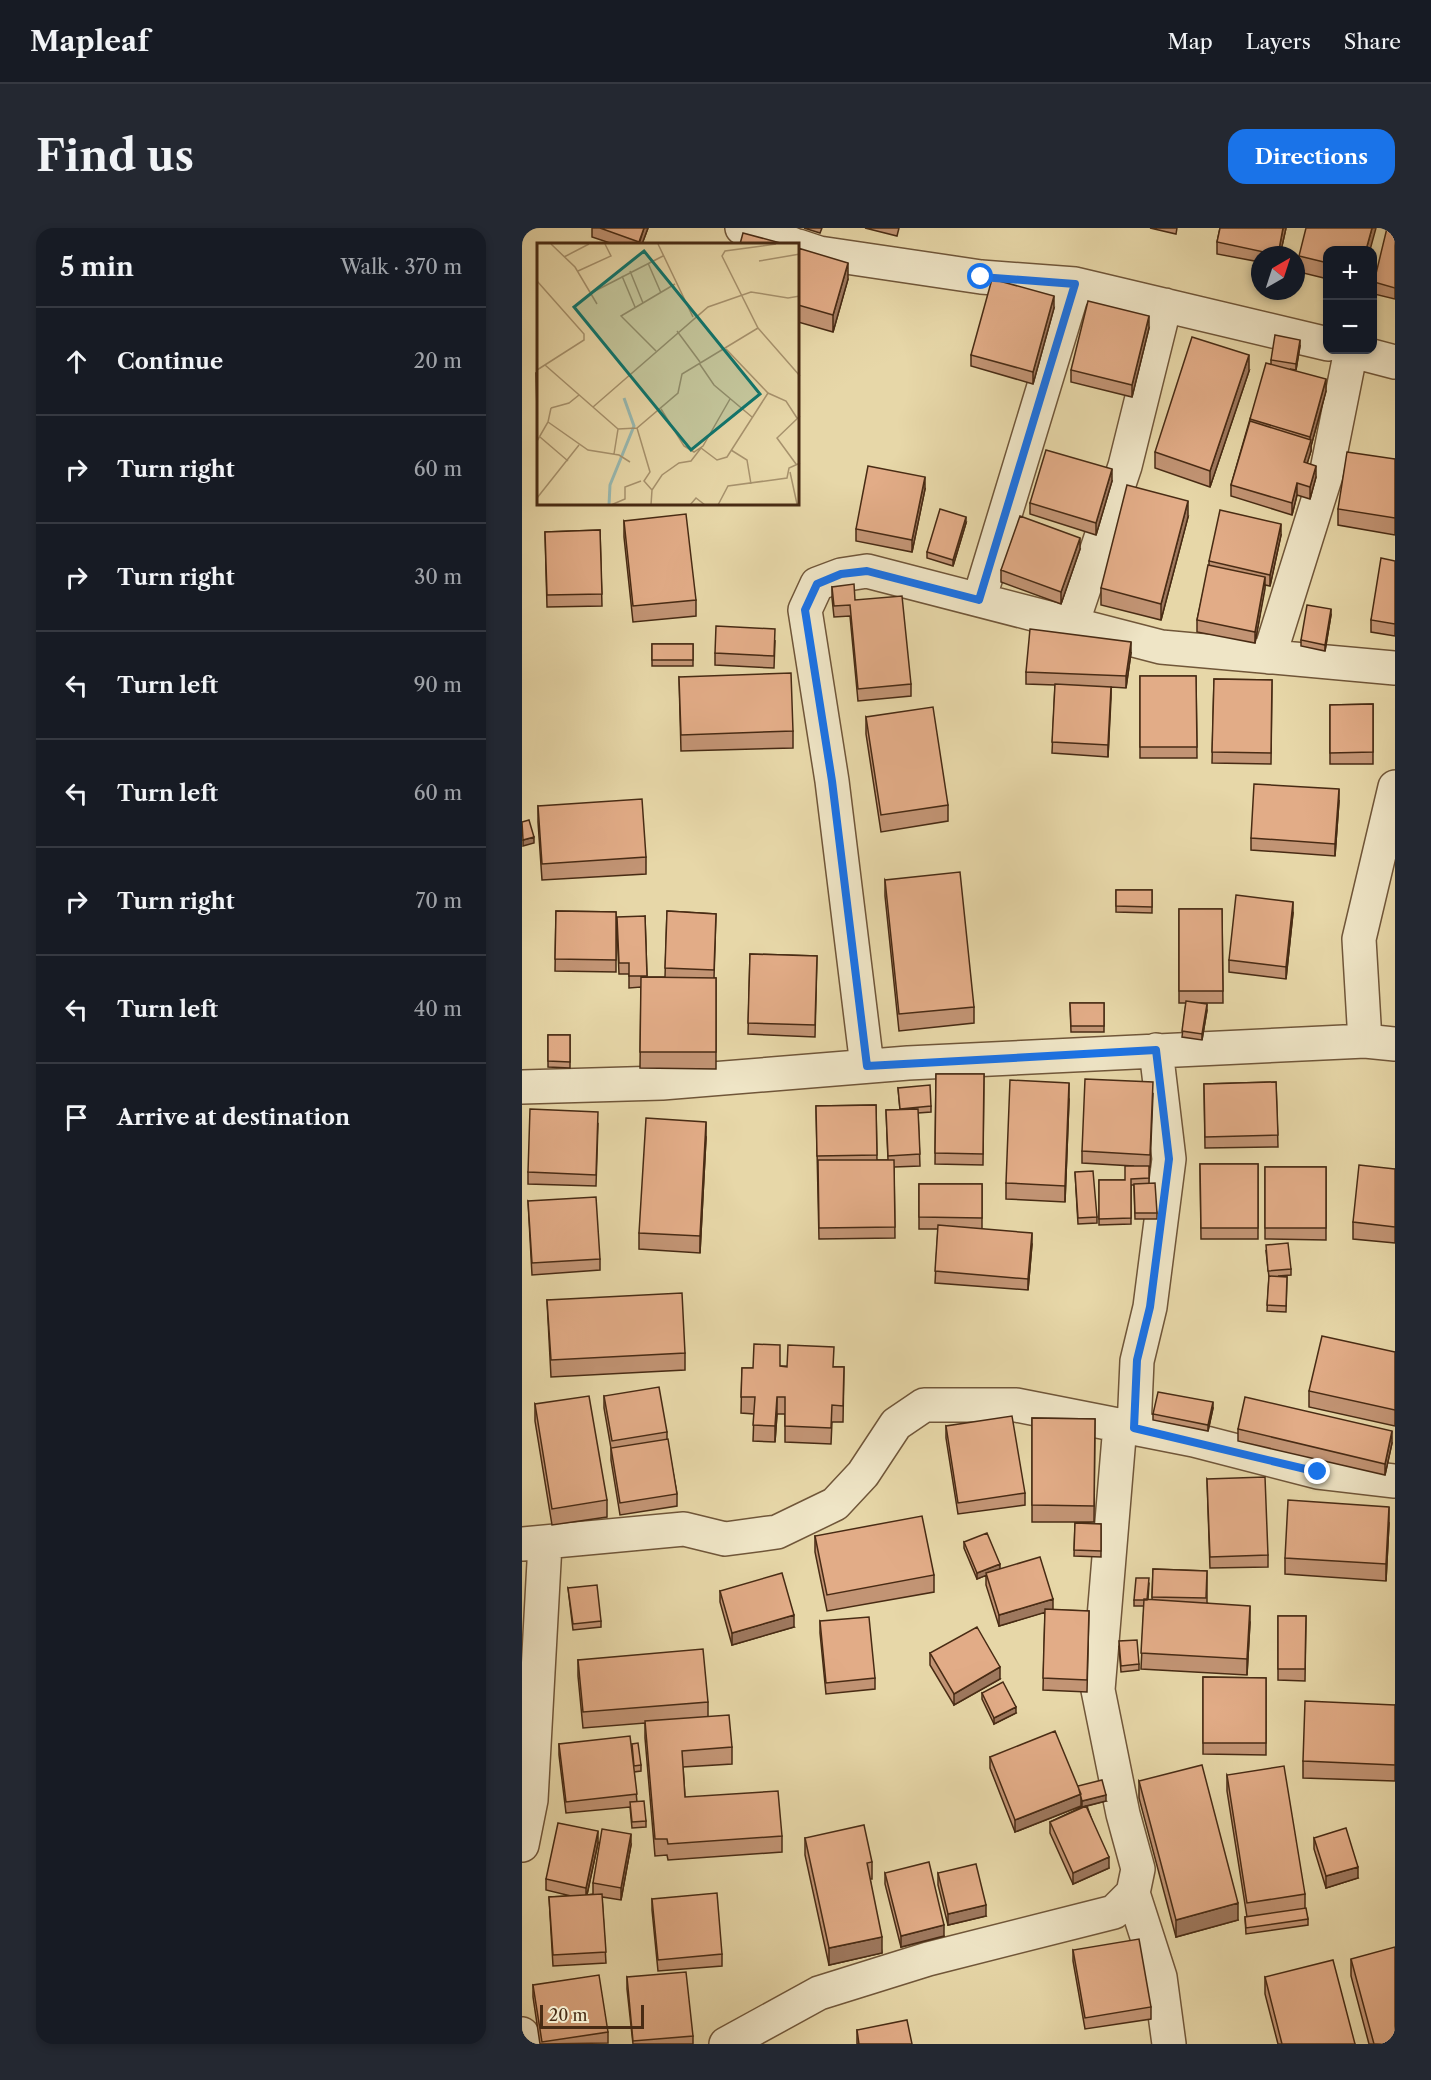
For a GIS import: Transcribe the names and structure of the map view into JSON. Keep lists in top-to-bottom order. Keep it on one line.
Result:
{"scale_bar":"20 m","north":"top right","page":{"header":"Mapleaf","nav":["Map","Layers","Share"],"buttons":"Directions","title":"Find us","heading":["5 min","Walk · 370 m"],"map_buttons":["+","−"],"list":[["Continue","20 m"],["Turn right","60 m"],["Turn right","30 m"],["Turn left","90 m"],["Turn left","60 m"],["Turn right","70 m"],["Turn left","40 m"],"Arrive at destination"],"scale":"20 m"}}
